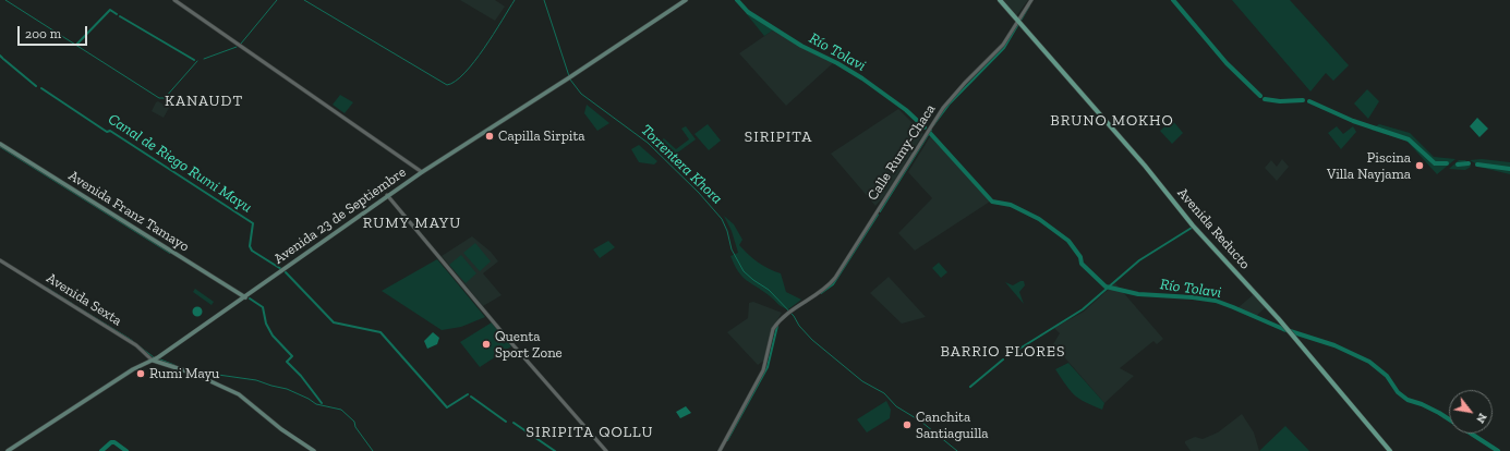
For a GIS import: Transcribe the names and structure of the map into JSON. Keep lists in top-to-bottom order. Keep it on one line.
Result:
{"streets":{"main road":["Avenida Franz Tamayo","Avenida 23 de Septiembre","Avenida Reducto"],"street":["Calle Rumy-Chaca","Avenida Sexta"]},"crossings":[["Calle Rumy-Chaca","Avenida Reducto"],["Avenida Franz Tamayo","Avenida 23 de Septiembre"],["Avenida 23 de Septiembre","Avenida Sexta"]],"districts":["KANAUDT","BRUNO MOKHO","SIRIPITA","RUMY MAYU","BARRIO FLORES","SIRIPITA QOLLU"],"water":["Río Tolavi","Canal de Riego Rumi Mayu","Torrentera Khora"],"places":["Capilla Sirpita","Piscina Villa Nayjama","Quenta Sport Zone","Rumi Mayu","Canchita Santiaguilla"],"scale_bar":"200 m","north":"bottom right"}
